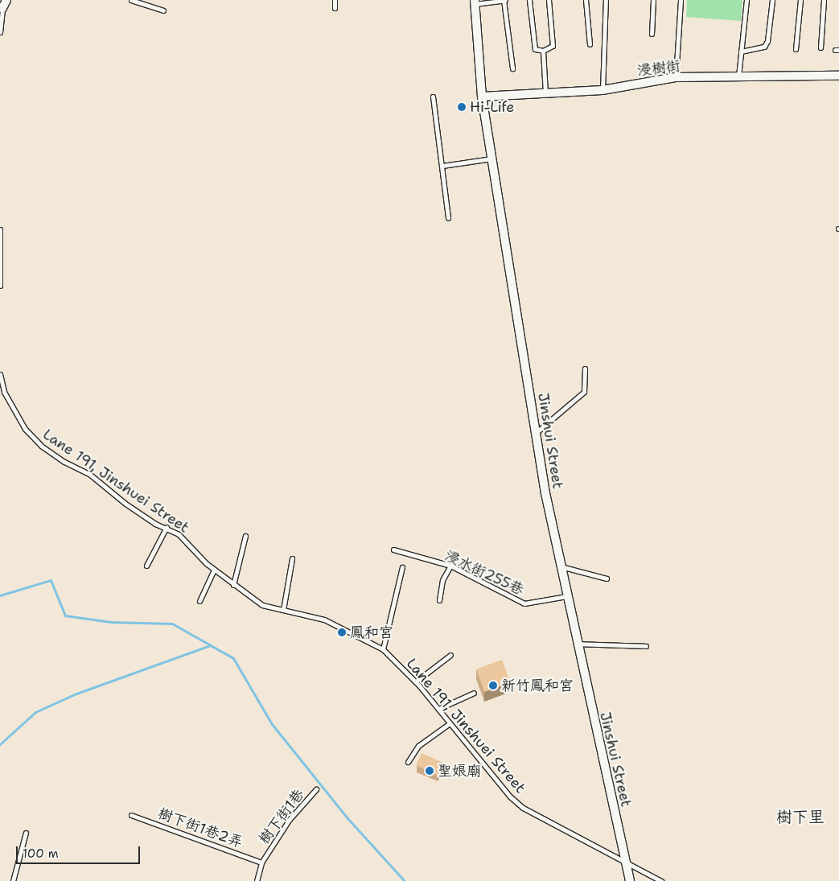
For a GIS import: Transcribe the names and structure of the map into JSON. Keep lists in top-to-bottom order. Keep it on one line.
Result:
{"streets":{"street":["浸樹街","Jinshui Street"],"lane":["Lane 191, Jinshuei Street","浸水街255巷","樹下街1巷","樹下街1巷2弄"]},"crossings":[["浸樹街","Jinshui Street"],["Jinshui Street","Lane 191, Jinshuei Street"],["Jinshui Street","浸水街255巷"],["樹下街1巷","樹下街1巷2弄"]],"districts":["樹下里"],"places":["Hi-Life","鳳和宮","新竹鳳和宮","聖娘廟"],"scale_bar":"100 m"}
